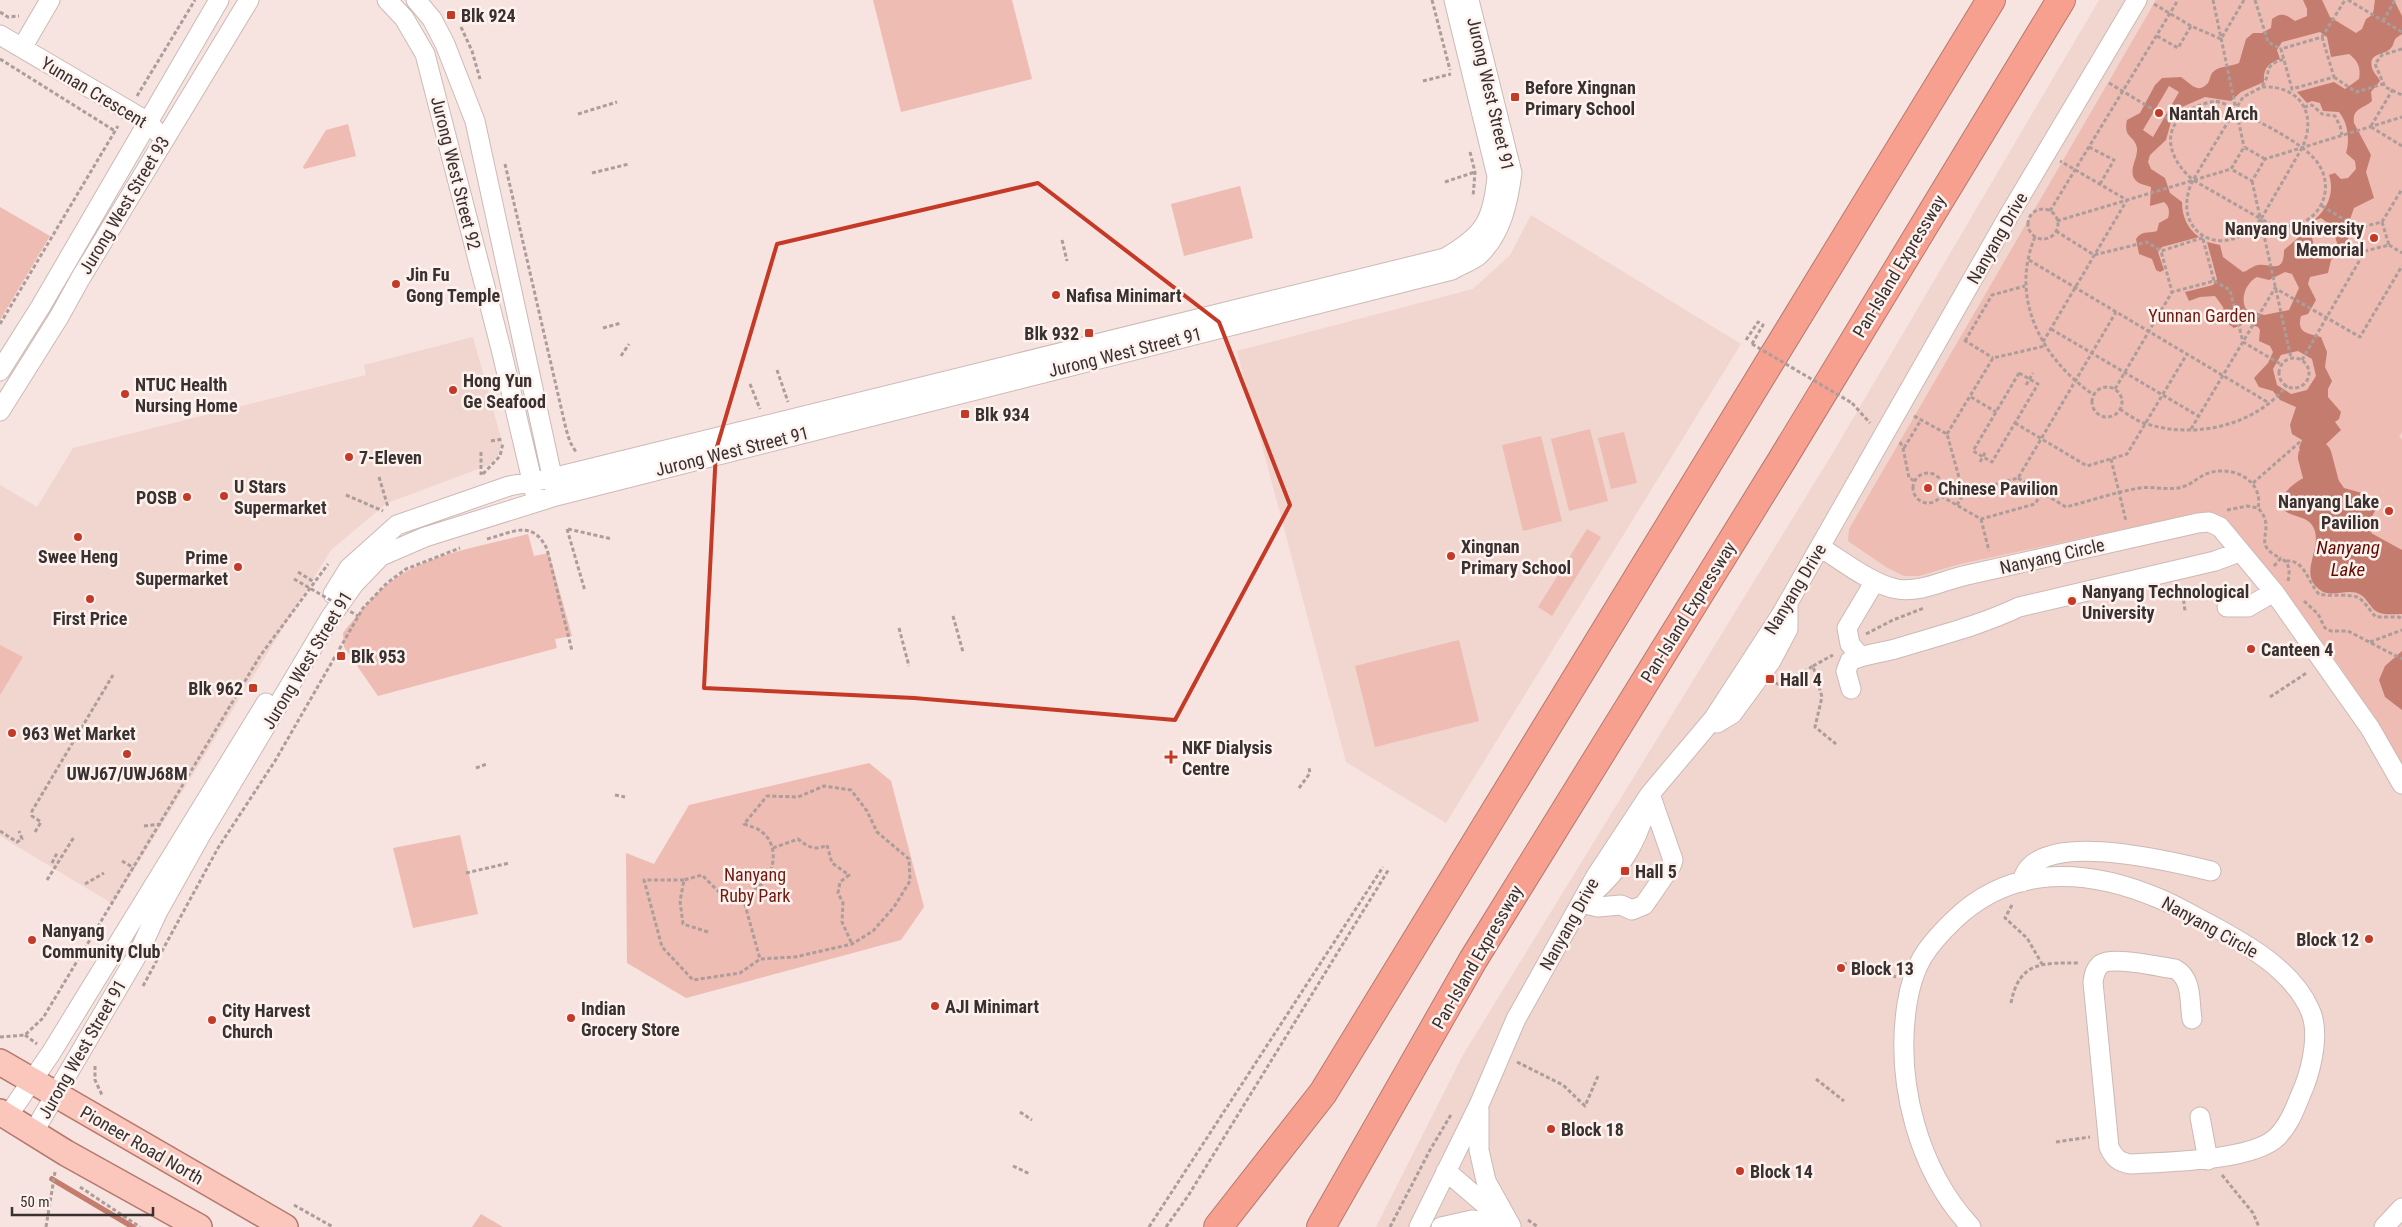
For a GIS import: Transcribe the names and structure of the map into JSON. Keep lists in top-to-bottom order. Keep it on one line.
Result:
{"streets":{"highway":["Pan-Island Expressway"],"main road":["Pioneer Road North"],"street":["Yunnan Crescent","Jurong West Street 91","Jurong West Street 92","Jurong West Street 93","Nanyang Drive","Nanyang Circle"]},"crossings":[["Yunnan Crescent","Jurong West Street 93"],["Jurong West Street 91","Jurong West Street 92"],["Jurong West Street 91","Pioneer Road North"],["Nanyang Drive","Nanyang Circle"]],"water":["Nanyang Lake"],"parks":["Yunnan Garden","Nanyang Ruby Park"],"places":{"transit":["Blk 924","Before Xingnan Primary School","Blk 932","Blk 934","Blk 953","Hall 4","Blk 962","Hall 5"],"other":["Nantah Arch","Nanyang University Memorial","Jin Fu Gong Temple","Nafisa Minimart","Hong Yun Ge Seafood","NTUC Health Nursing Home","7-Eleven","Chinese Pavilion","U Stars Supermarket","POSB","Nanyang Lake Pavilion","Swee Heng","Xingnan Primary School","Prime Supermarket","First Price","Nanyang Technological University","Canteen 4","963 Wet Market","UWJ67/UWJ68M","Block 12","Nanyang Community Club","Block 13","AJI Minimart","Indian Grocery Store","City Harvest Church","Block 18","Block 14"],"health":["NKF Dialysis Centre"]},"scale_bar":"50 m"}
